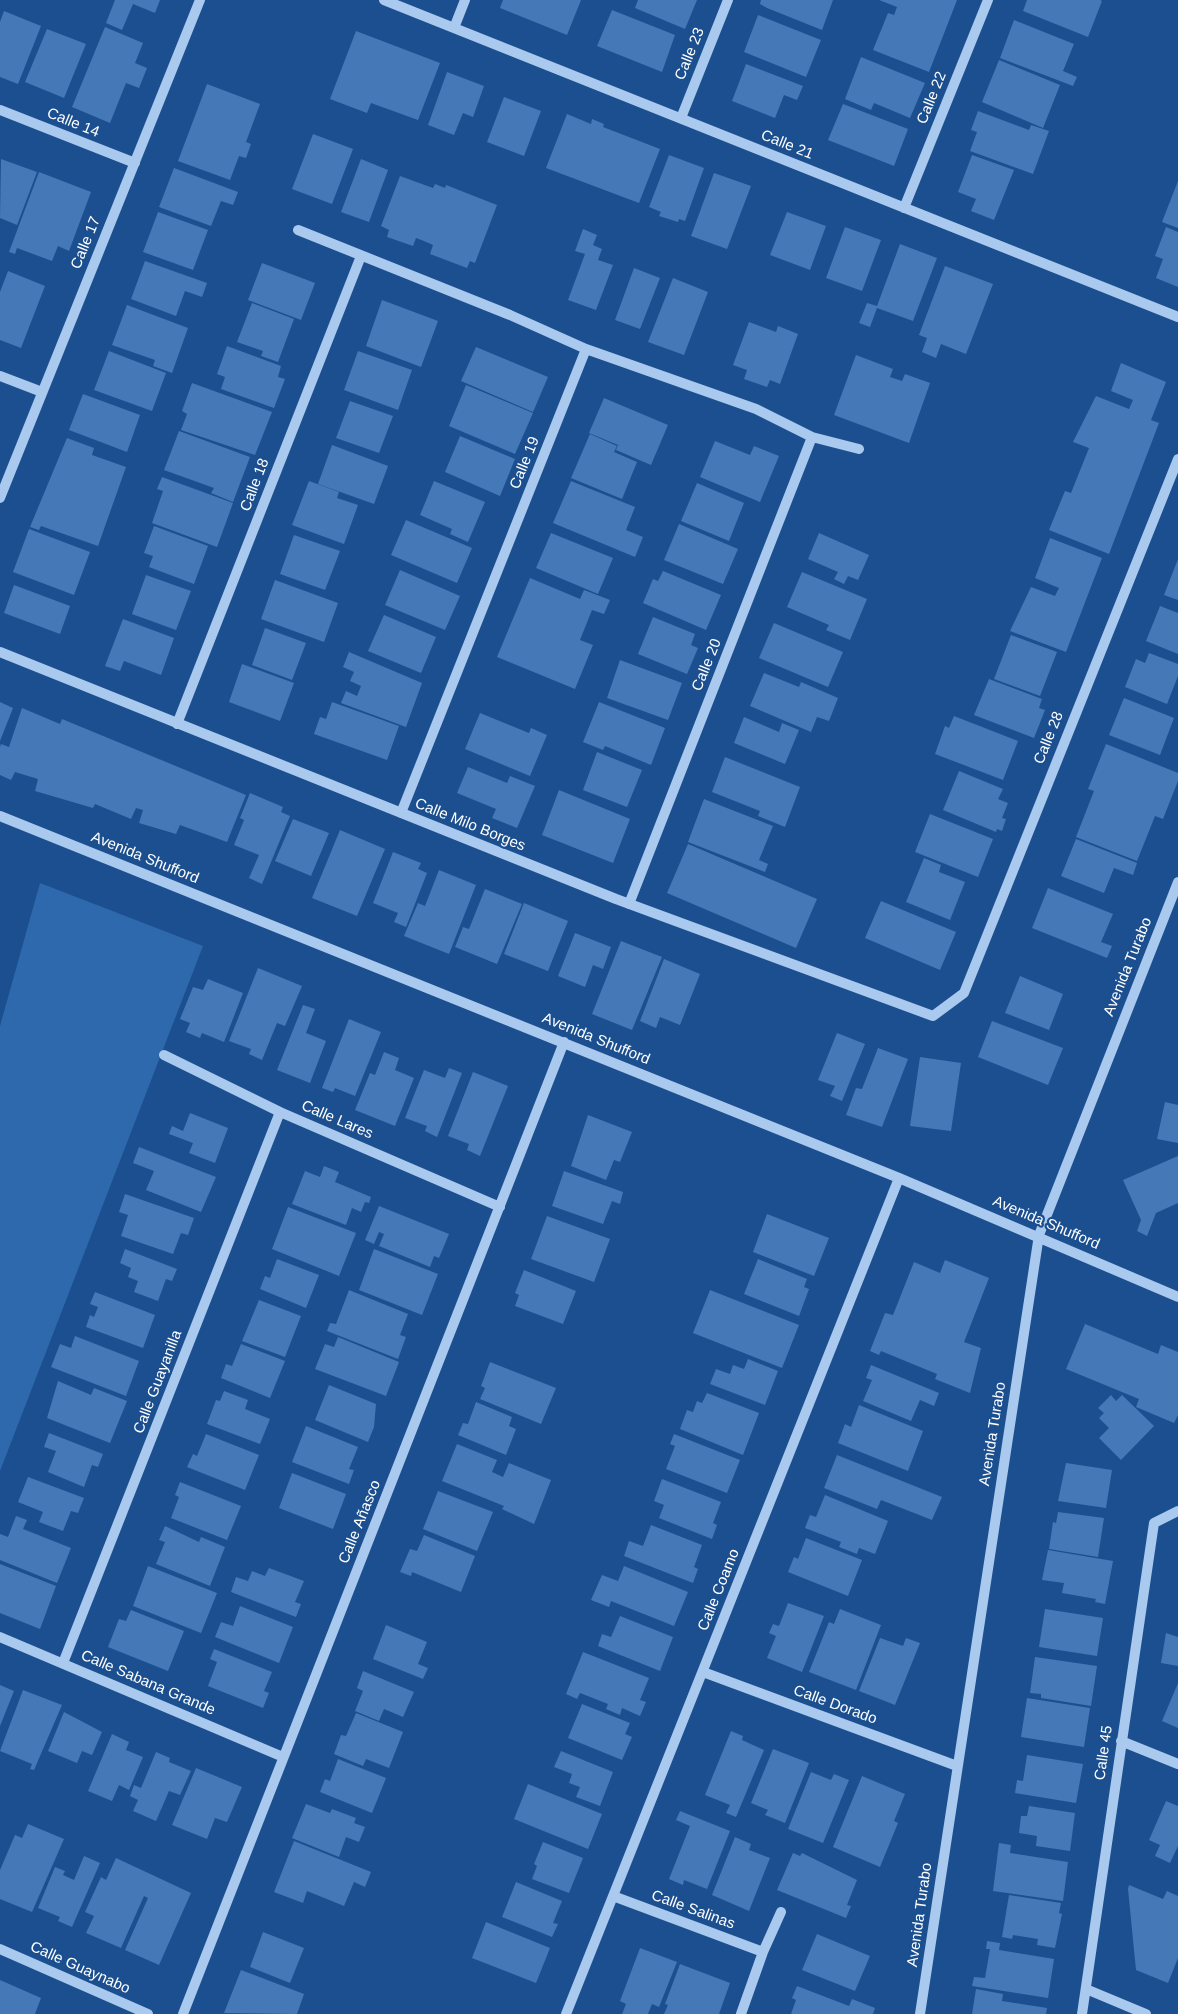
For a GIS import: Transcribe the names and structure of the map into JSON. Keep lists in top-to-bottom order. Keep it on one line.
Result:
{"streets":{"street":["Calle 23","Calle 22","Calle 14","Calle 21","Calle 17","Calle 19","Calle 18","Calle 20","Calle 28","Calle Milo Borges","Avenida Shufford","Avenida Turabo","Calle Lares","Calle Guayanilla","Calle Añasco","Calle Coamo","Calle Sabana Grande","Calle Dorado","Calle 45","Calle Salinas","Calle Guaynabo"]},"crossings":[["Calle 23","Calle 21"],["Calle 22","Calle 21"],["Calle 14","Calle 17"],["Calle 19","Calle Milo Borges"],["Calle 18","Calle Milo Borges"],["Calle 20","Calle Milo Borges"],["Calle 28","Calle Milo Borges"],["Avenida Shufford","Avenida Turabo"],["Avenida Shufford","Calle Añasco"],["Avenida Shufford","Calle Coamo"],["Avenida Turabo","Calle Dorado"],["Calle Lares","Calle Guayanilla"],["Calle Lares","Calle Añasco"],["Calle Guayanilla","Calle Sabana Grande"],["Calle Añasco","Calle Sabana Grande"],["Calle Coamo","Calle Dorado"],["Calle Coamo","Calle Salinas"]]}
